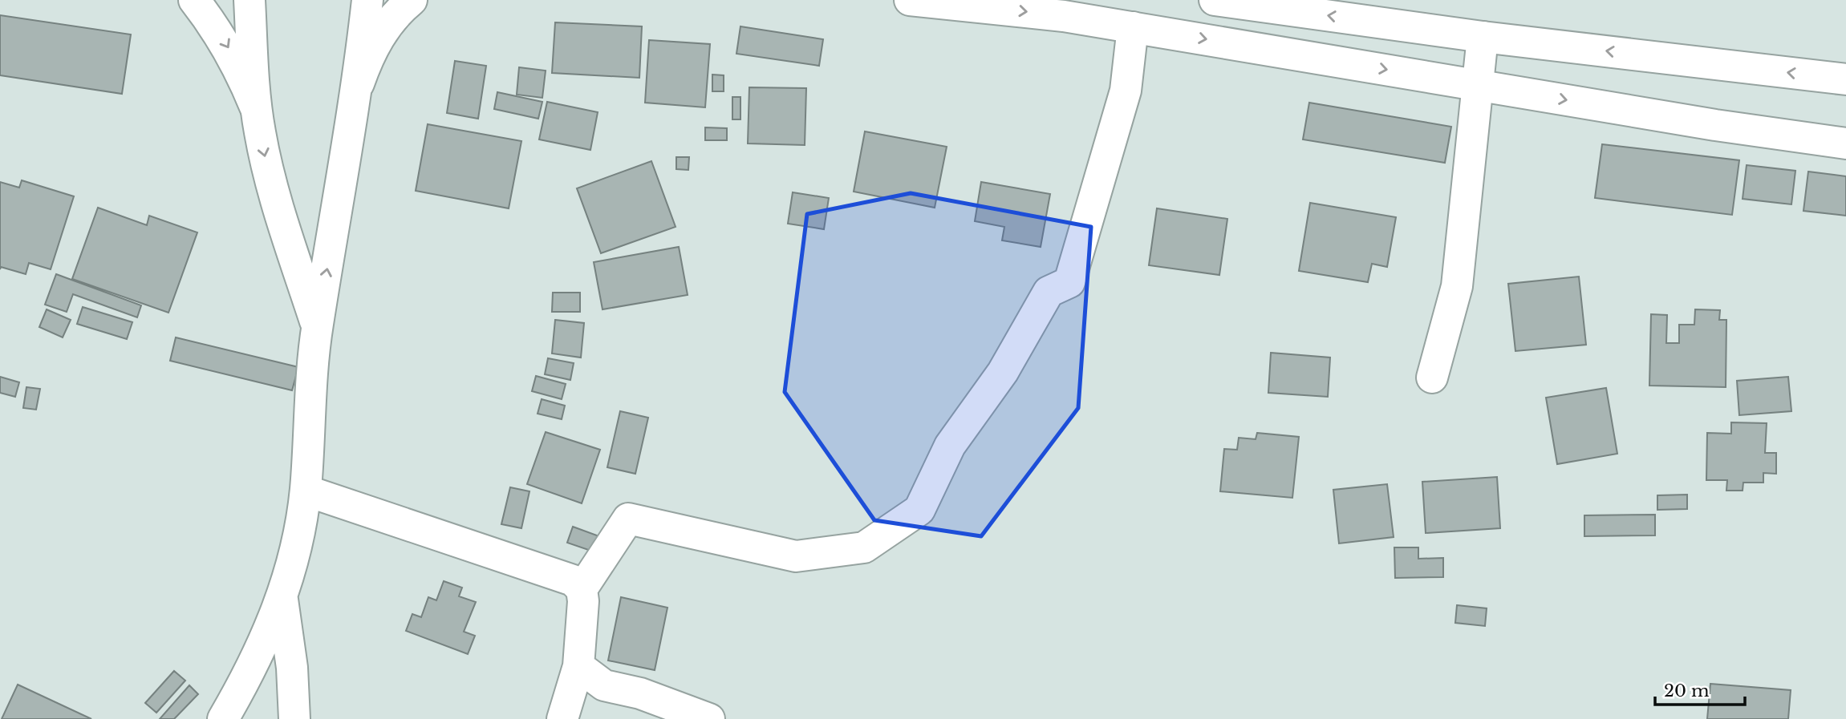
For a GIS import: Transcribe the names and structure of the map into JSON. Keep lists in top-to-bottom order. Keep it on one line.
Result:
{"scale_bar":"20 m"}
